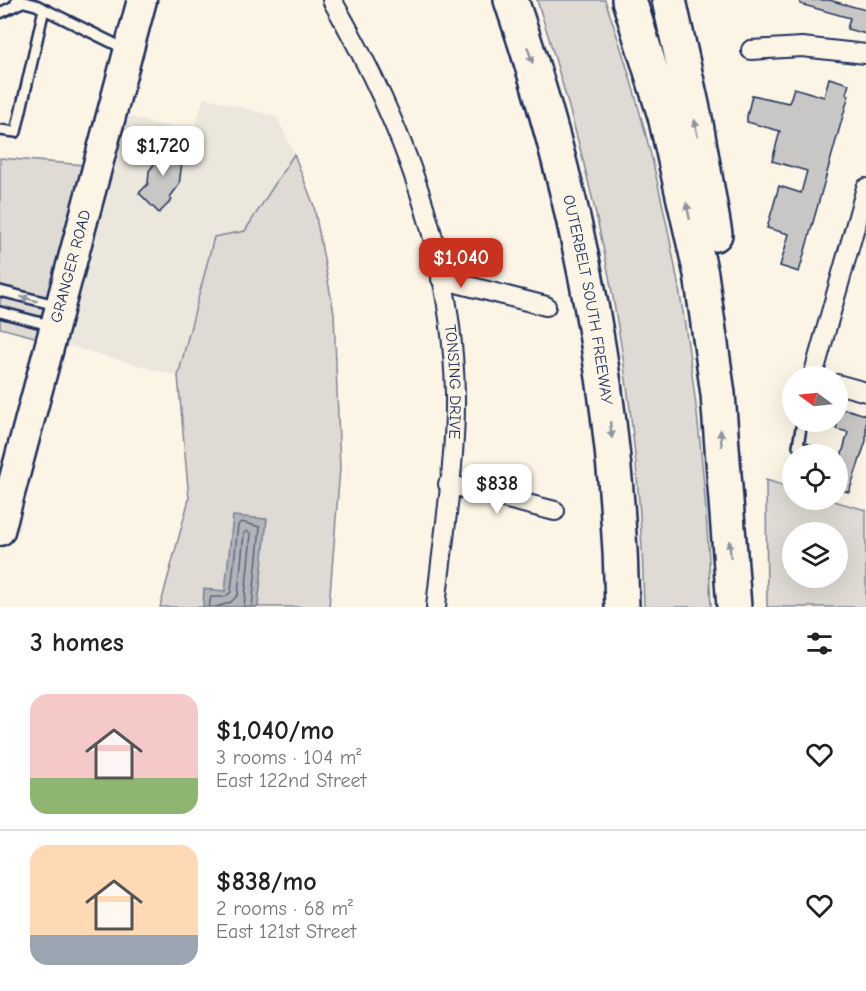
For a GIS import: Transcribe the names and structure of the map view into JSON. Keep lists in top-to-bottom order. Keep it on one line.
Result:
{"streets":{"highway":["OUTERBELT SOUTH FREEWAY"],"main road":["GRANGER ROAD"],"street":["TONSING DRIVE"]},"north":"left","page":{"price":["$1,720","$1,040","$838"],"heading":"3 homes","list":[{"name":"$1,040/mo","note":"3 rooms · 104 m² · East 122nd Street"},{"name":"$838/mo","note":"2 rooms · 68 m² · East 121st Street"}]}}
